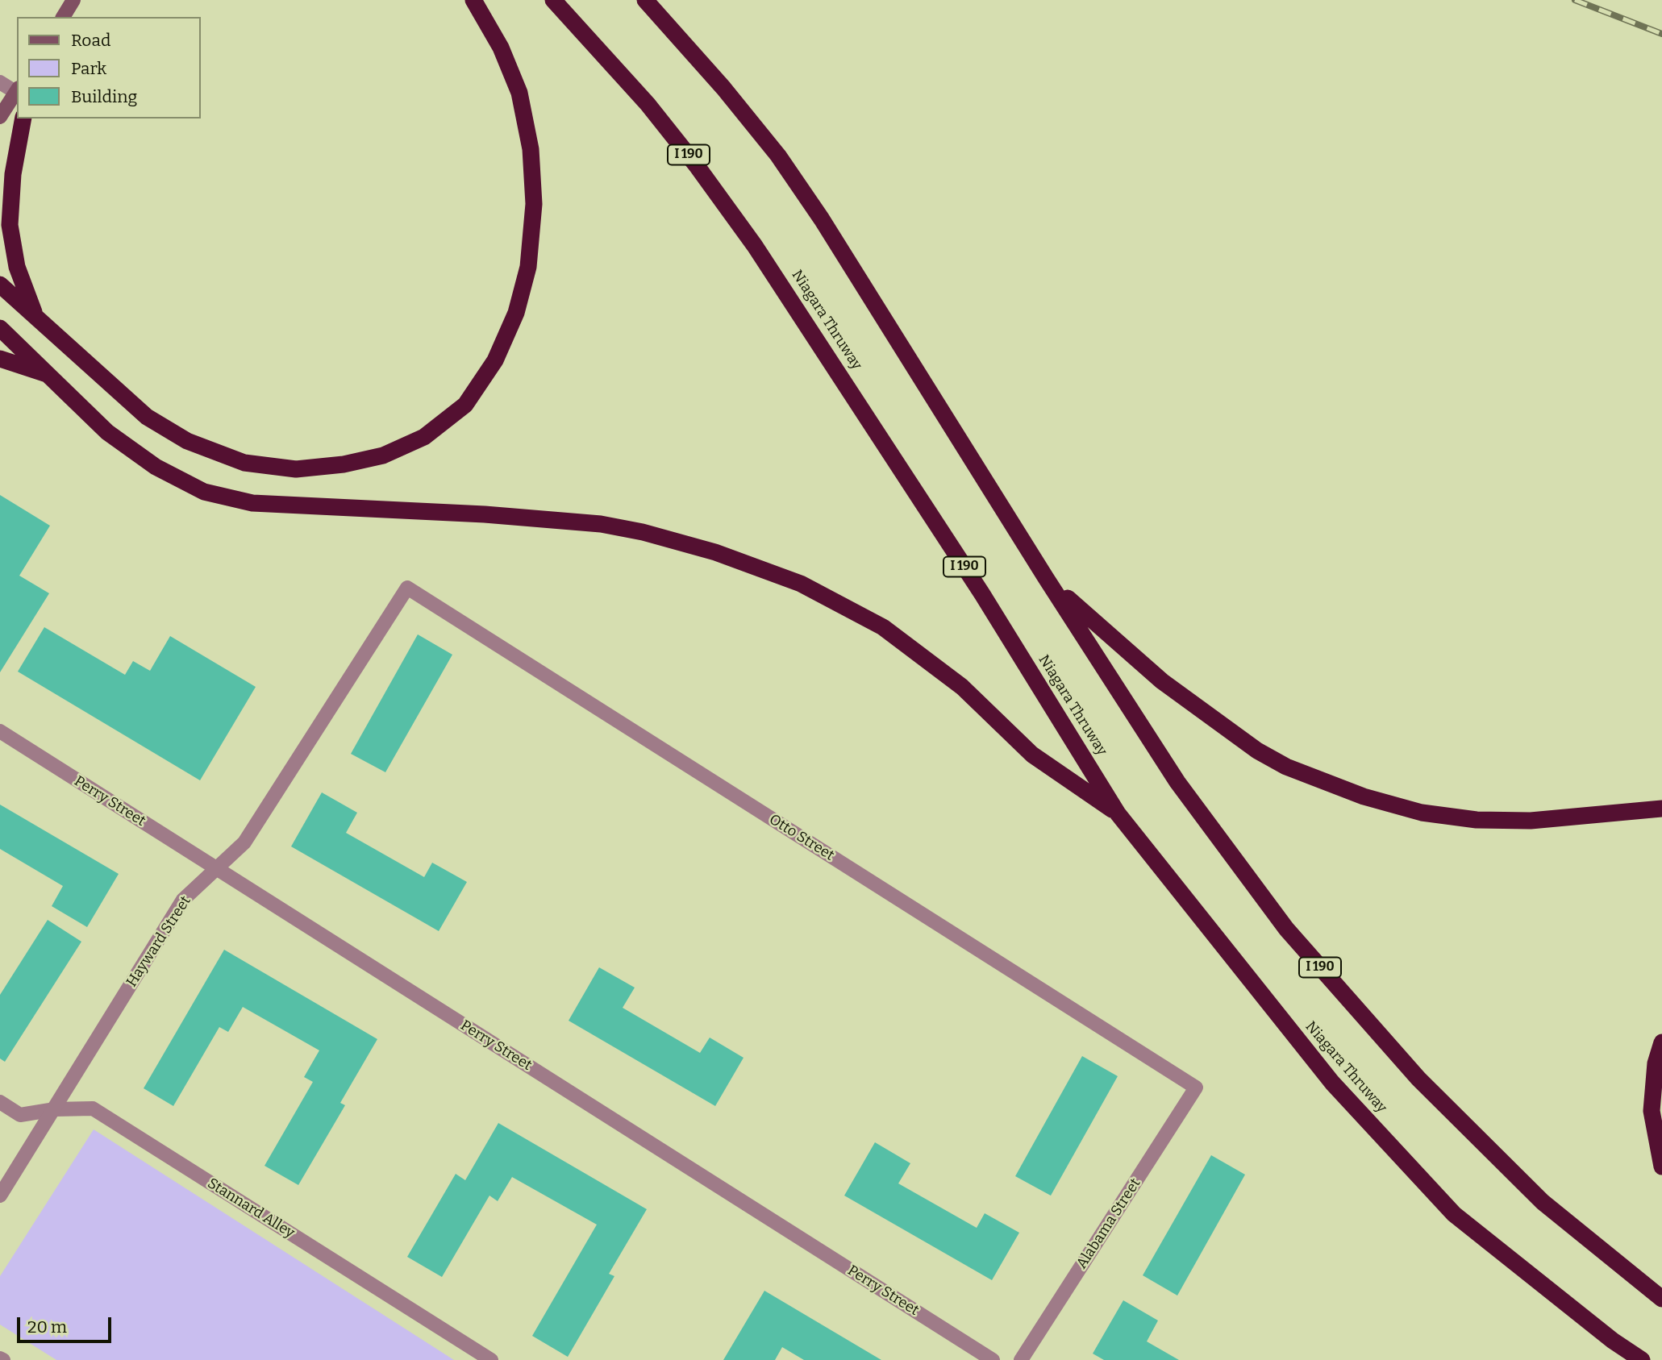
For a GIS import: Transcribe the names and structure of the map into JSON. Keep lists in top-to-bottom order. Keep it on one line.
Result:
{"streets":{"highway":["I 190","Niagara Thruway"],"street":["Perry Street","Otto Street","Hayward Street","Stannard Alley","Alabama Street"]},"crossings":[["Perry Street","Hayward Street"],["Otto Street","Hayward Street"],["Otto Street","Alabama Street"],["Hayward Street","Stannard Alley"]],"legend":["Road","Park","Building"],"scale_bar":"20 m"}
